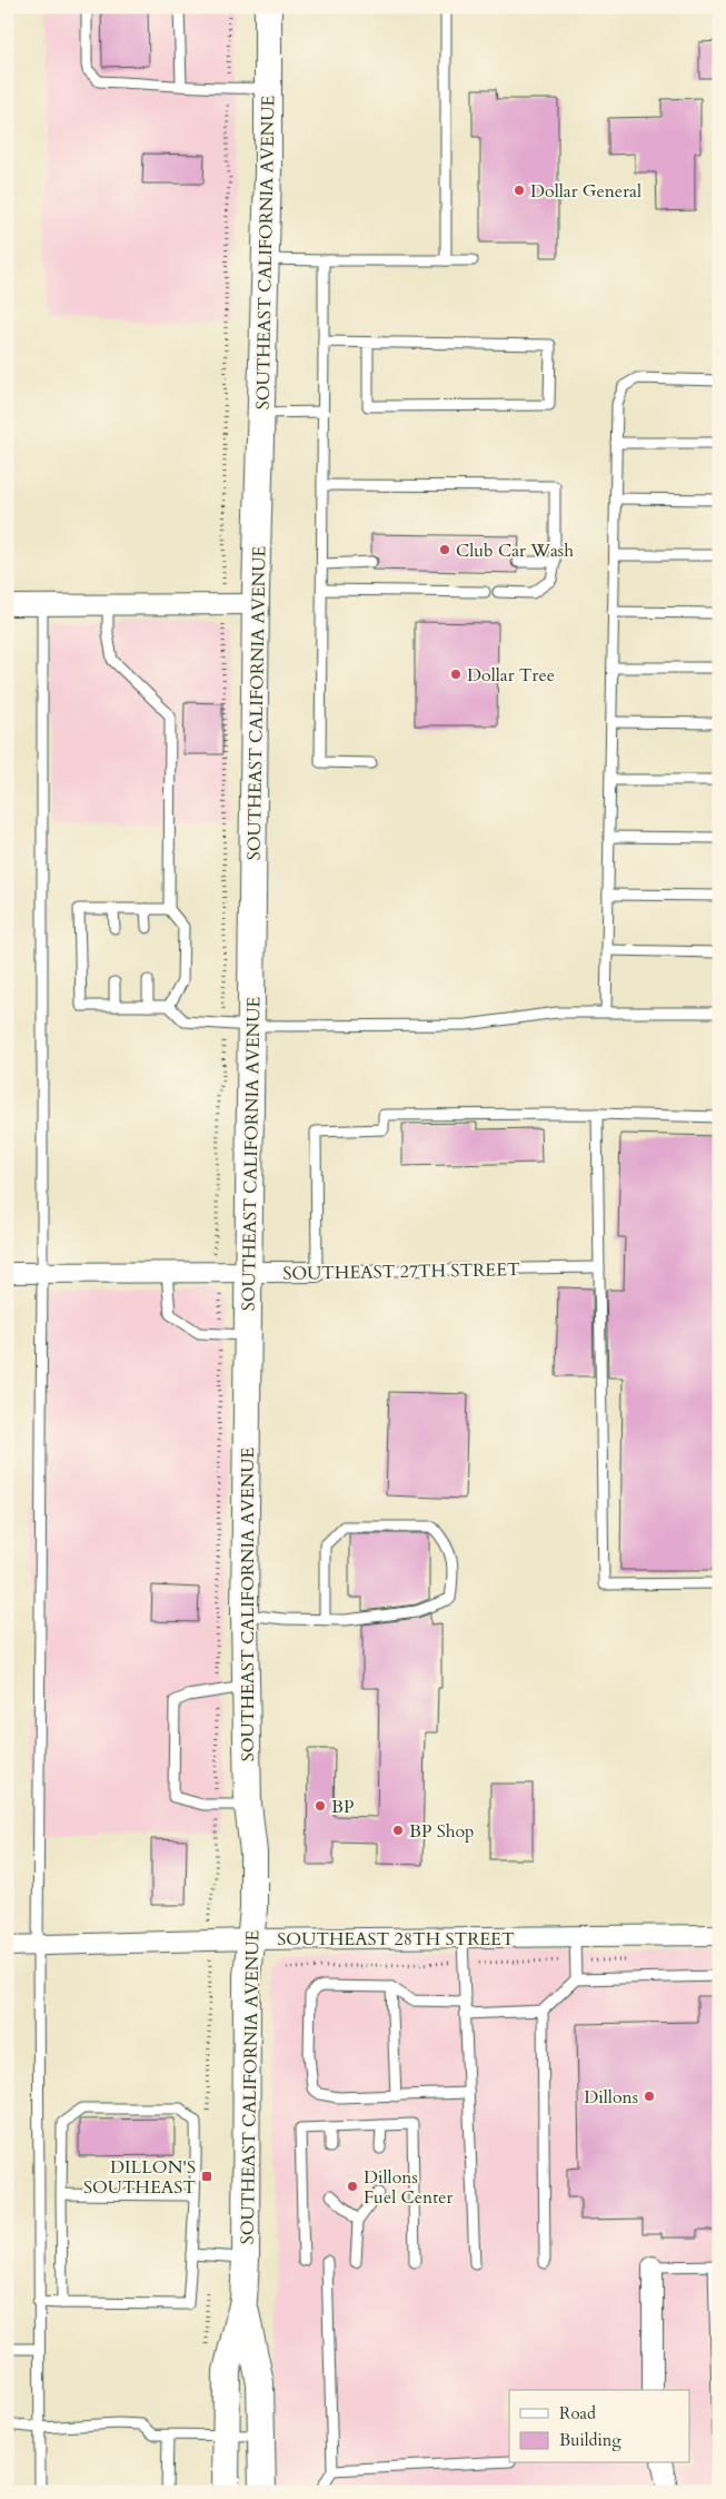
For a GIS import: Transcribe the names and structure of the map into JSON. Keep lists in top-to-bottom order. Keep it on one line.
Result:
{"streets":{"main road":["SOUTHEAST CALIFORNIA AVENUE"],"street":["SOUTHEAST 27TH STREET","SOUTHEAST 28TH STREET"]},"crossings":[["SOUTHEAST CALIFORNIA AVENUE","SOUTHEAST 27TH STREET"],["SOUTHEAST CALIFORNIA AVENUE","SOUTHEAST 28TH STREET"]],"places":{"other":["Dollar General","Club Car Wash","Dollar Tree","BP","BP Shop","Dillons","Dillons Fuel Center"],"transit":["DILLON'S SOUTHEAST"]},"legend":["Road","Building"]}
